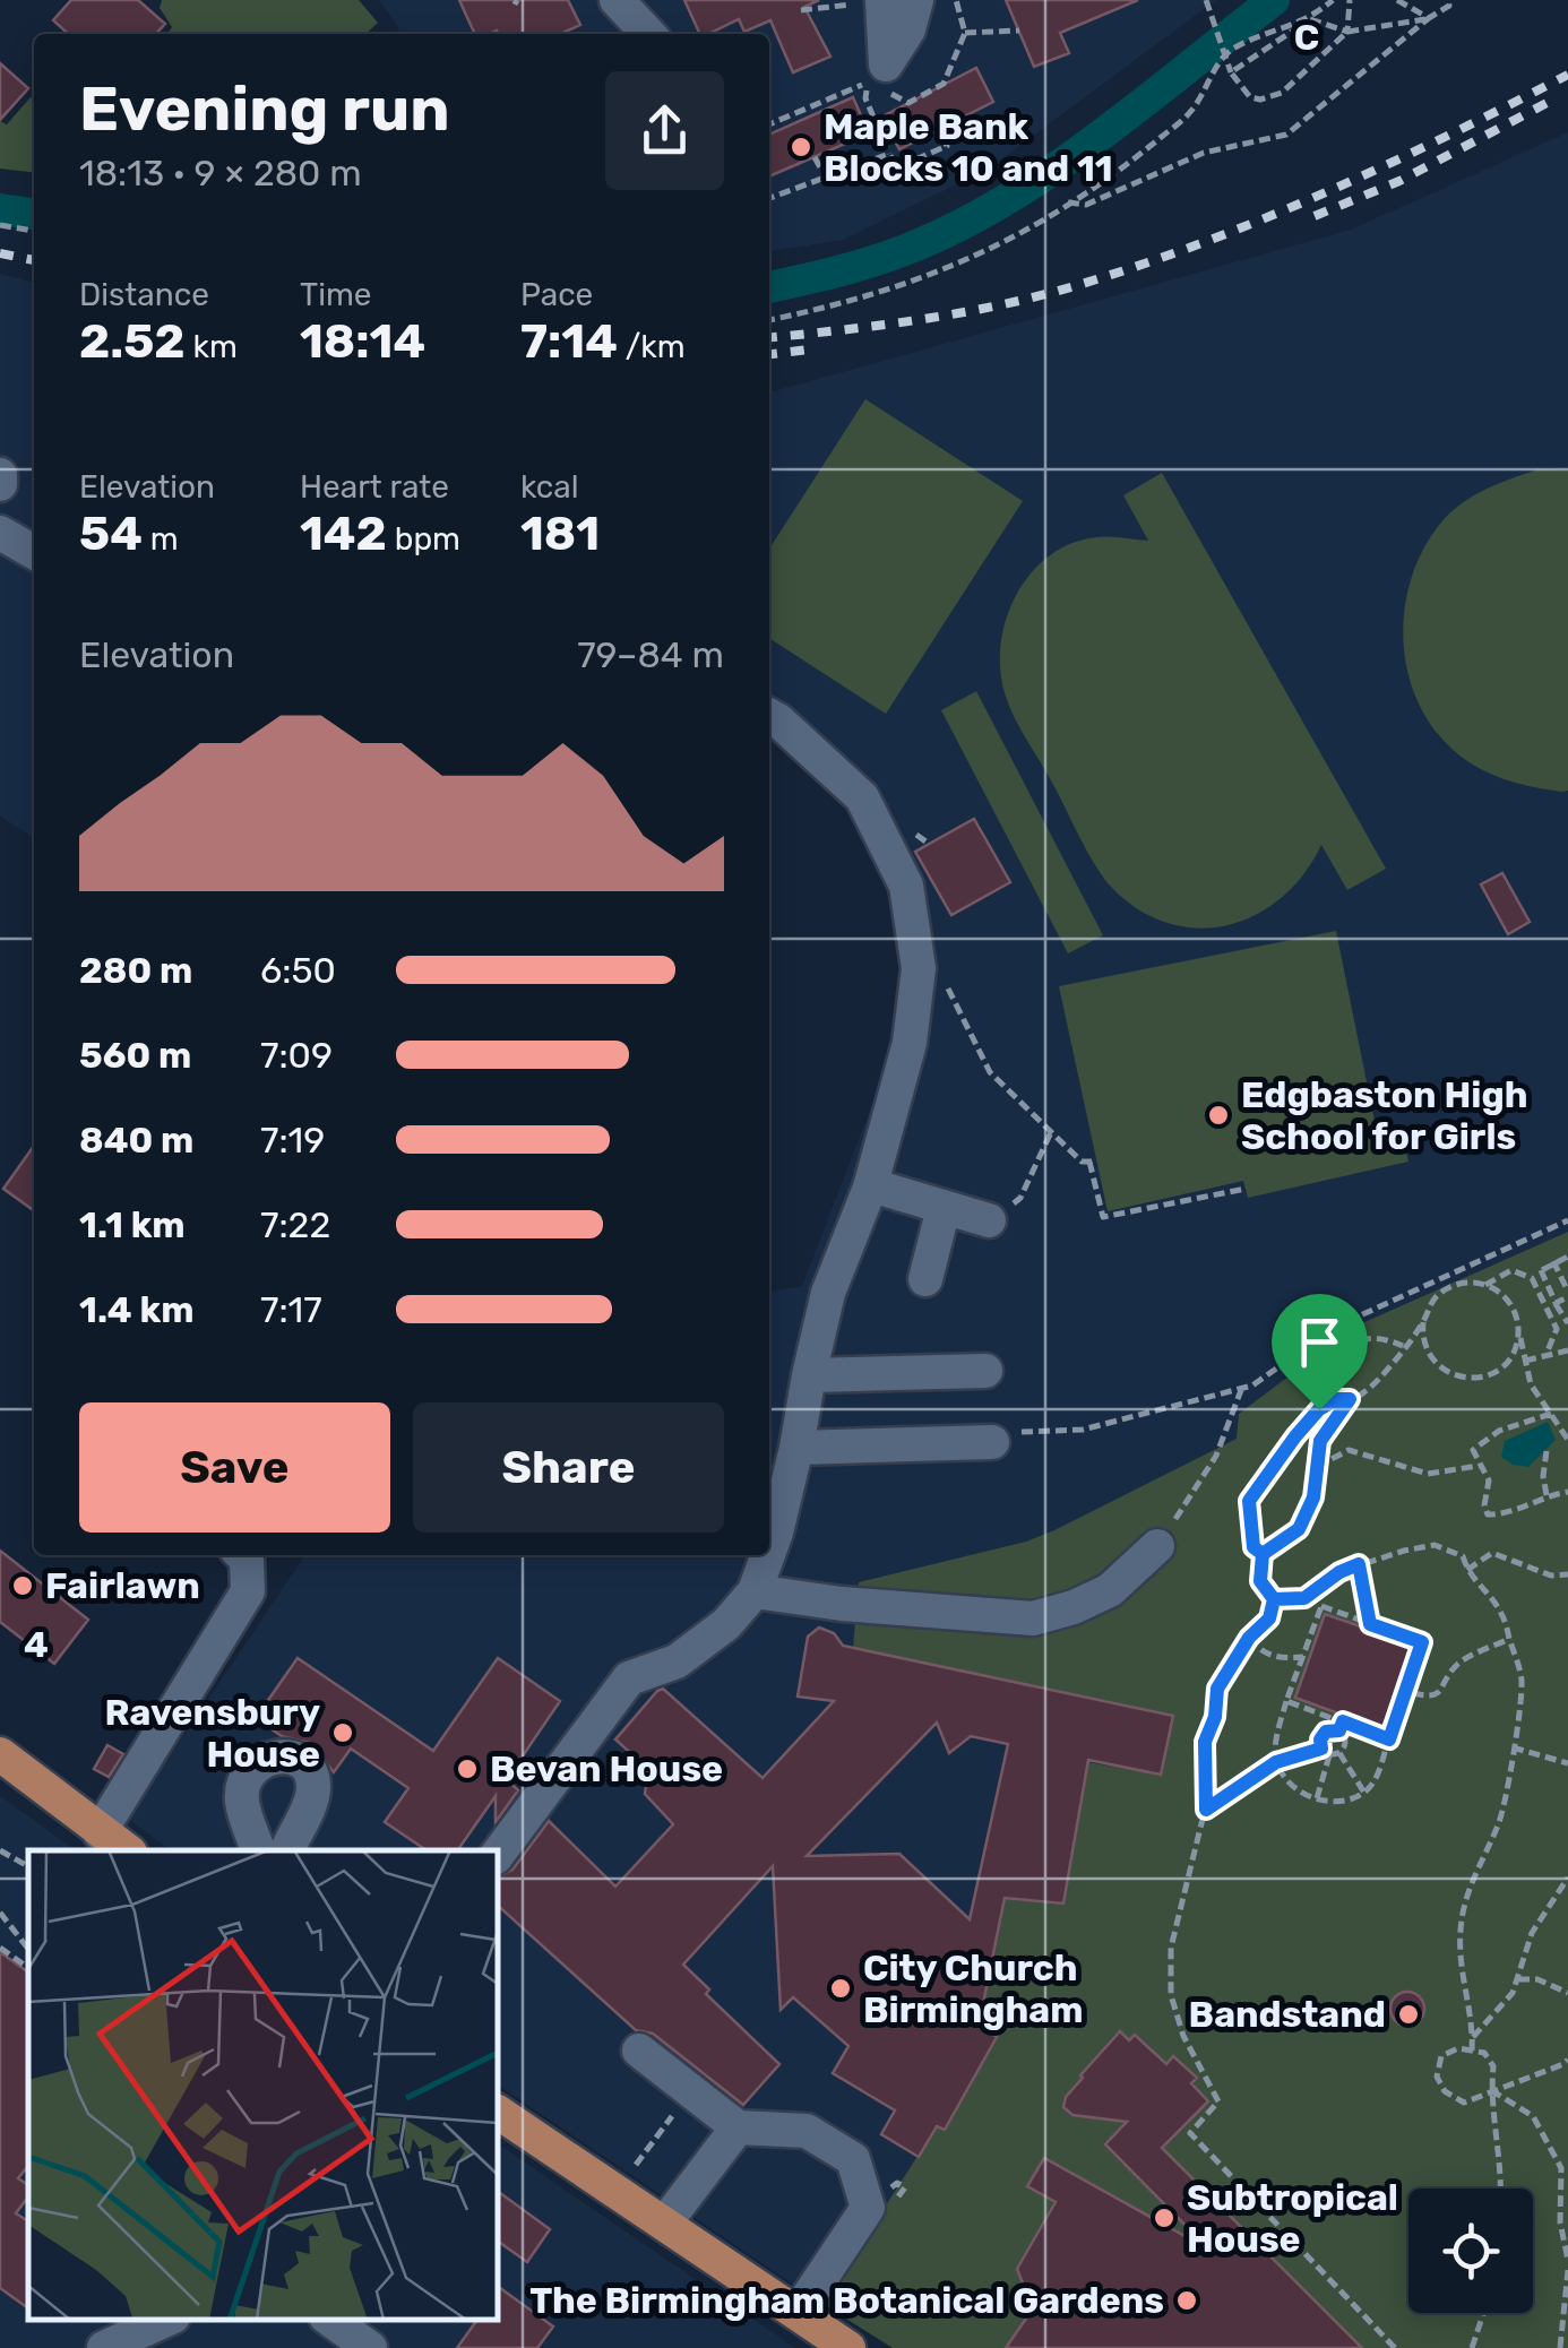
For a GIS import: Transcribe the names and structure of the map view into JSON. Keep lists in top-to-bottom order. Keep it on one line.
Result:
{"places":["Maple Bank Blocks 10 and 11","Edgbaston High School for Girls","Fairlawn","Ravensbury House","Bevan House","City Church Birmingham","Bandstand","Subtropical House","The Birmingham Botanical Gardens"],"page":{"heading":["Evening run","18:13 · 9 × 280 m"],"stats":[["Distance","2.52 km"],["Time","18:14"],["Pace","7:14 /km"],["Elevation","54 m"],["Heart rate","142 bpm"],["kcal","181"]],"chart":["Elevation","79–84 m"],"list":[{"name":"280 m","note":"6:50"},{"name":"560 m","note":"7:09"},{"name":"840 m","note":"7:19"},{"name":"1.1 km","note":"7:22"},{"name":"1.4 km","note":"7:17"}],"buttons":["Save","Share"]},"grid":{"columns":["C"],"rows":["4"]}}
